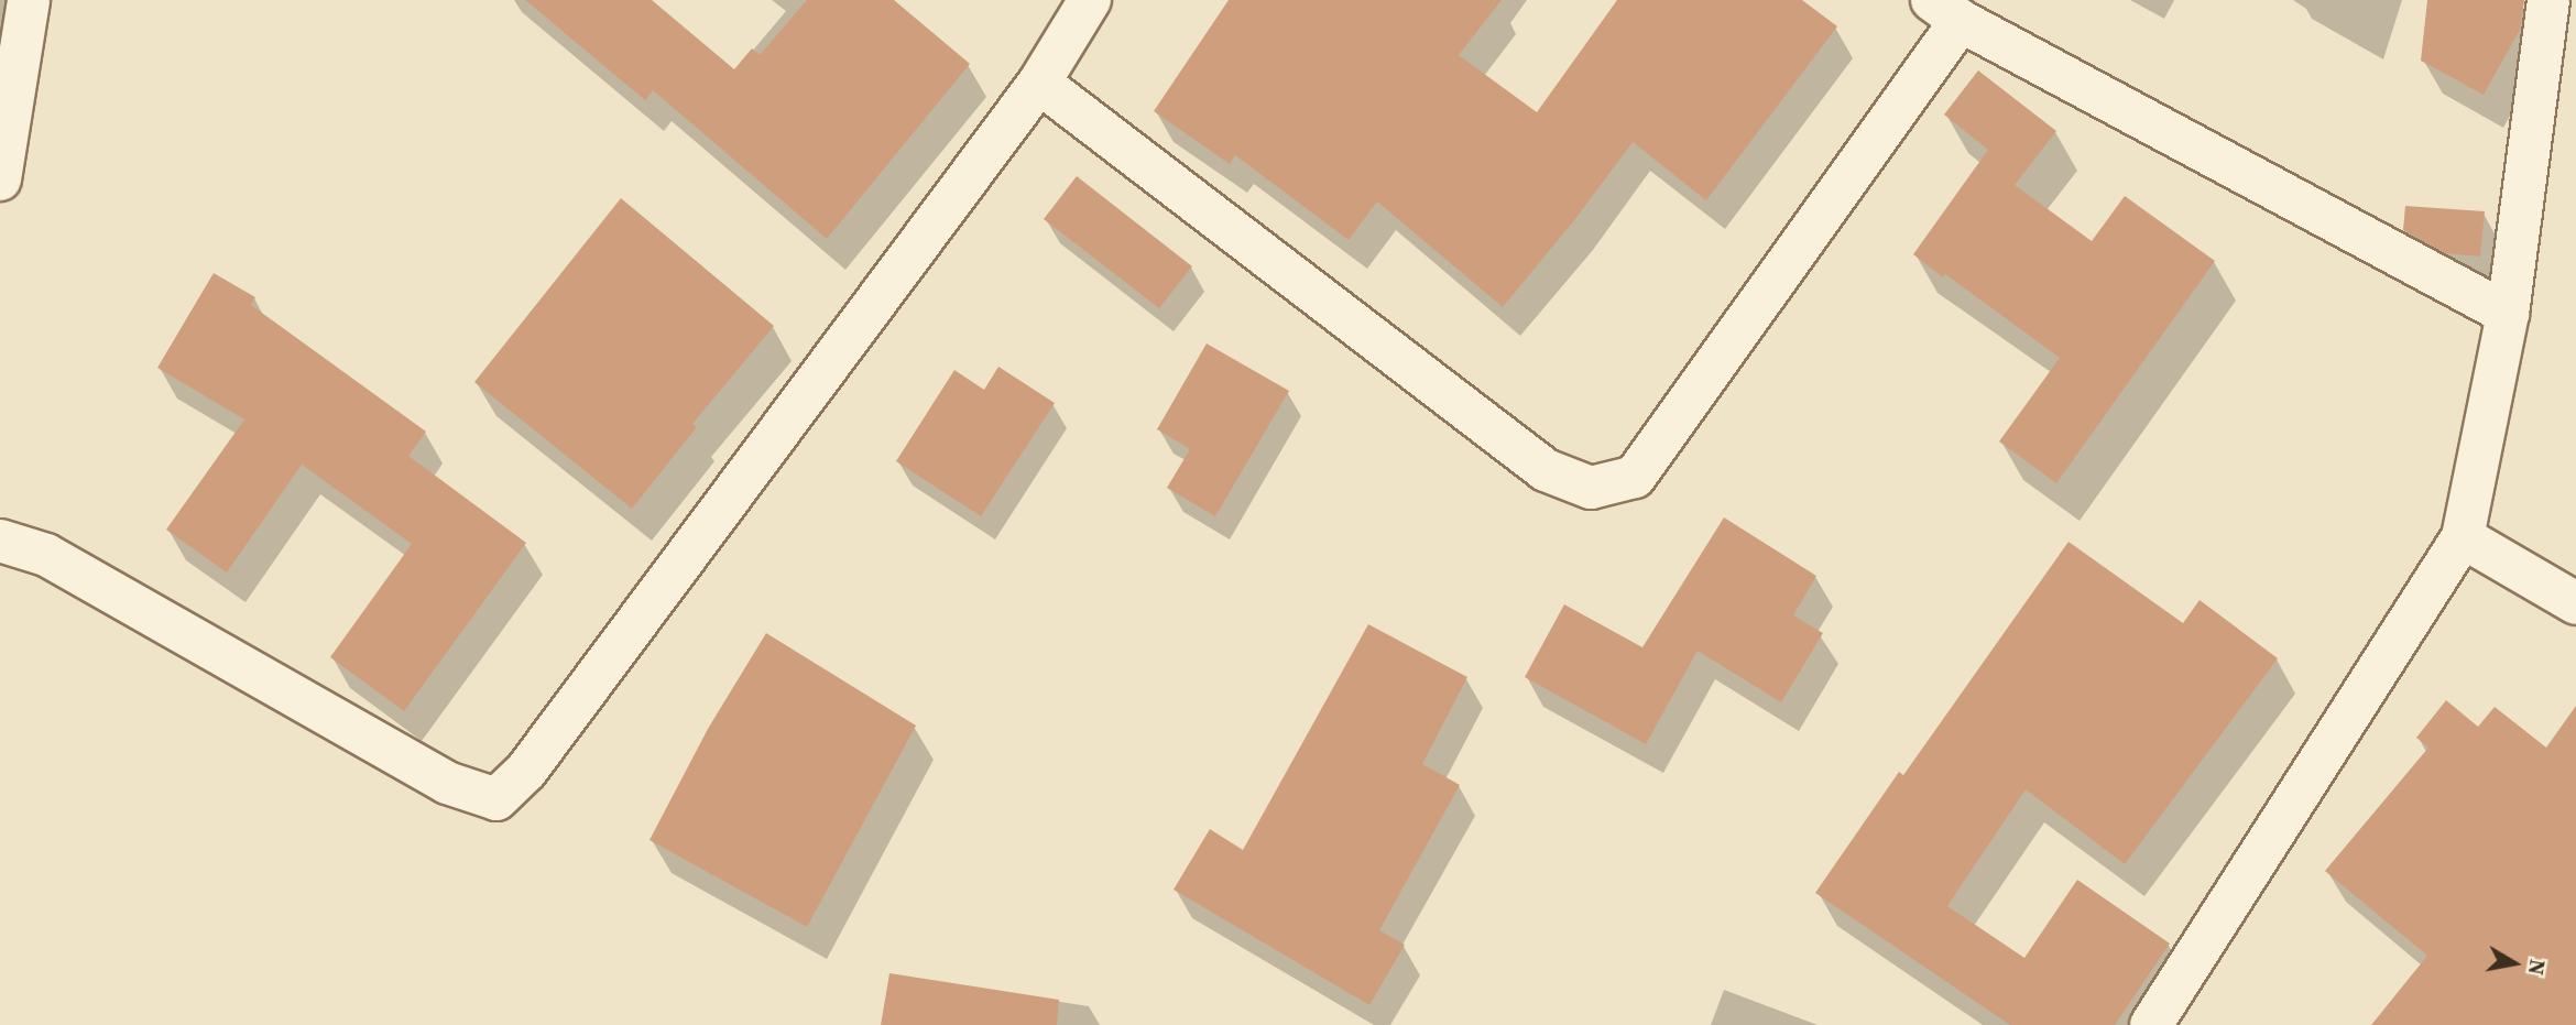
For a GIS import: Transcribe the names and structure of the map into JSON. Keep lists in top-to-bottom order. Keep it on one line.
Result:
{"north":"right"}
